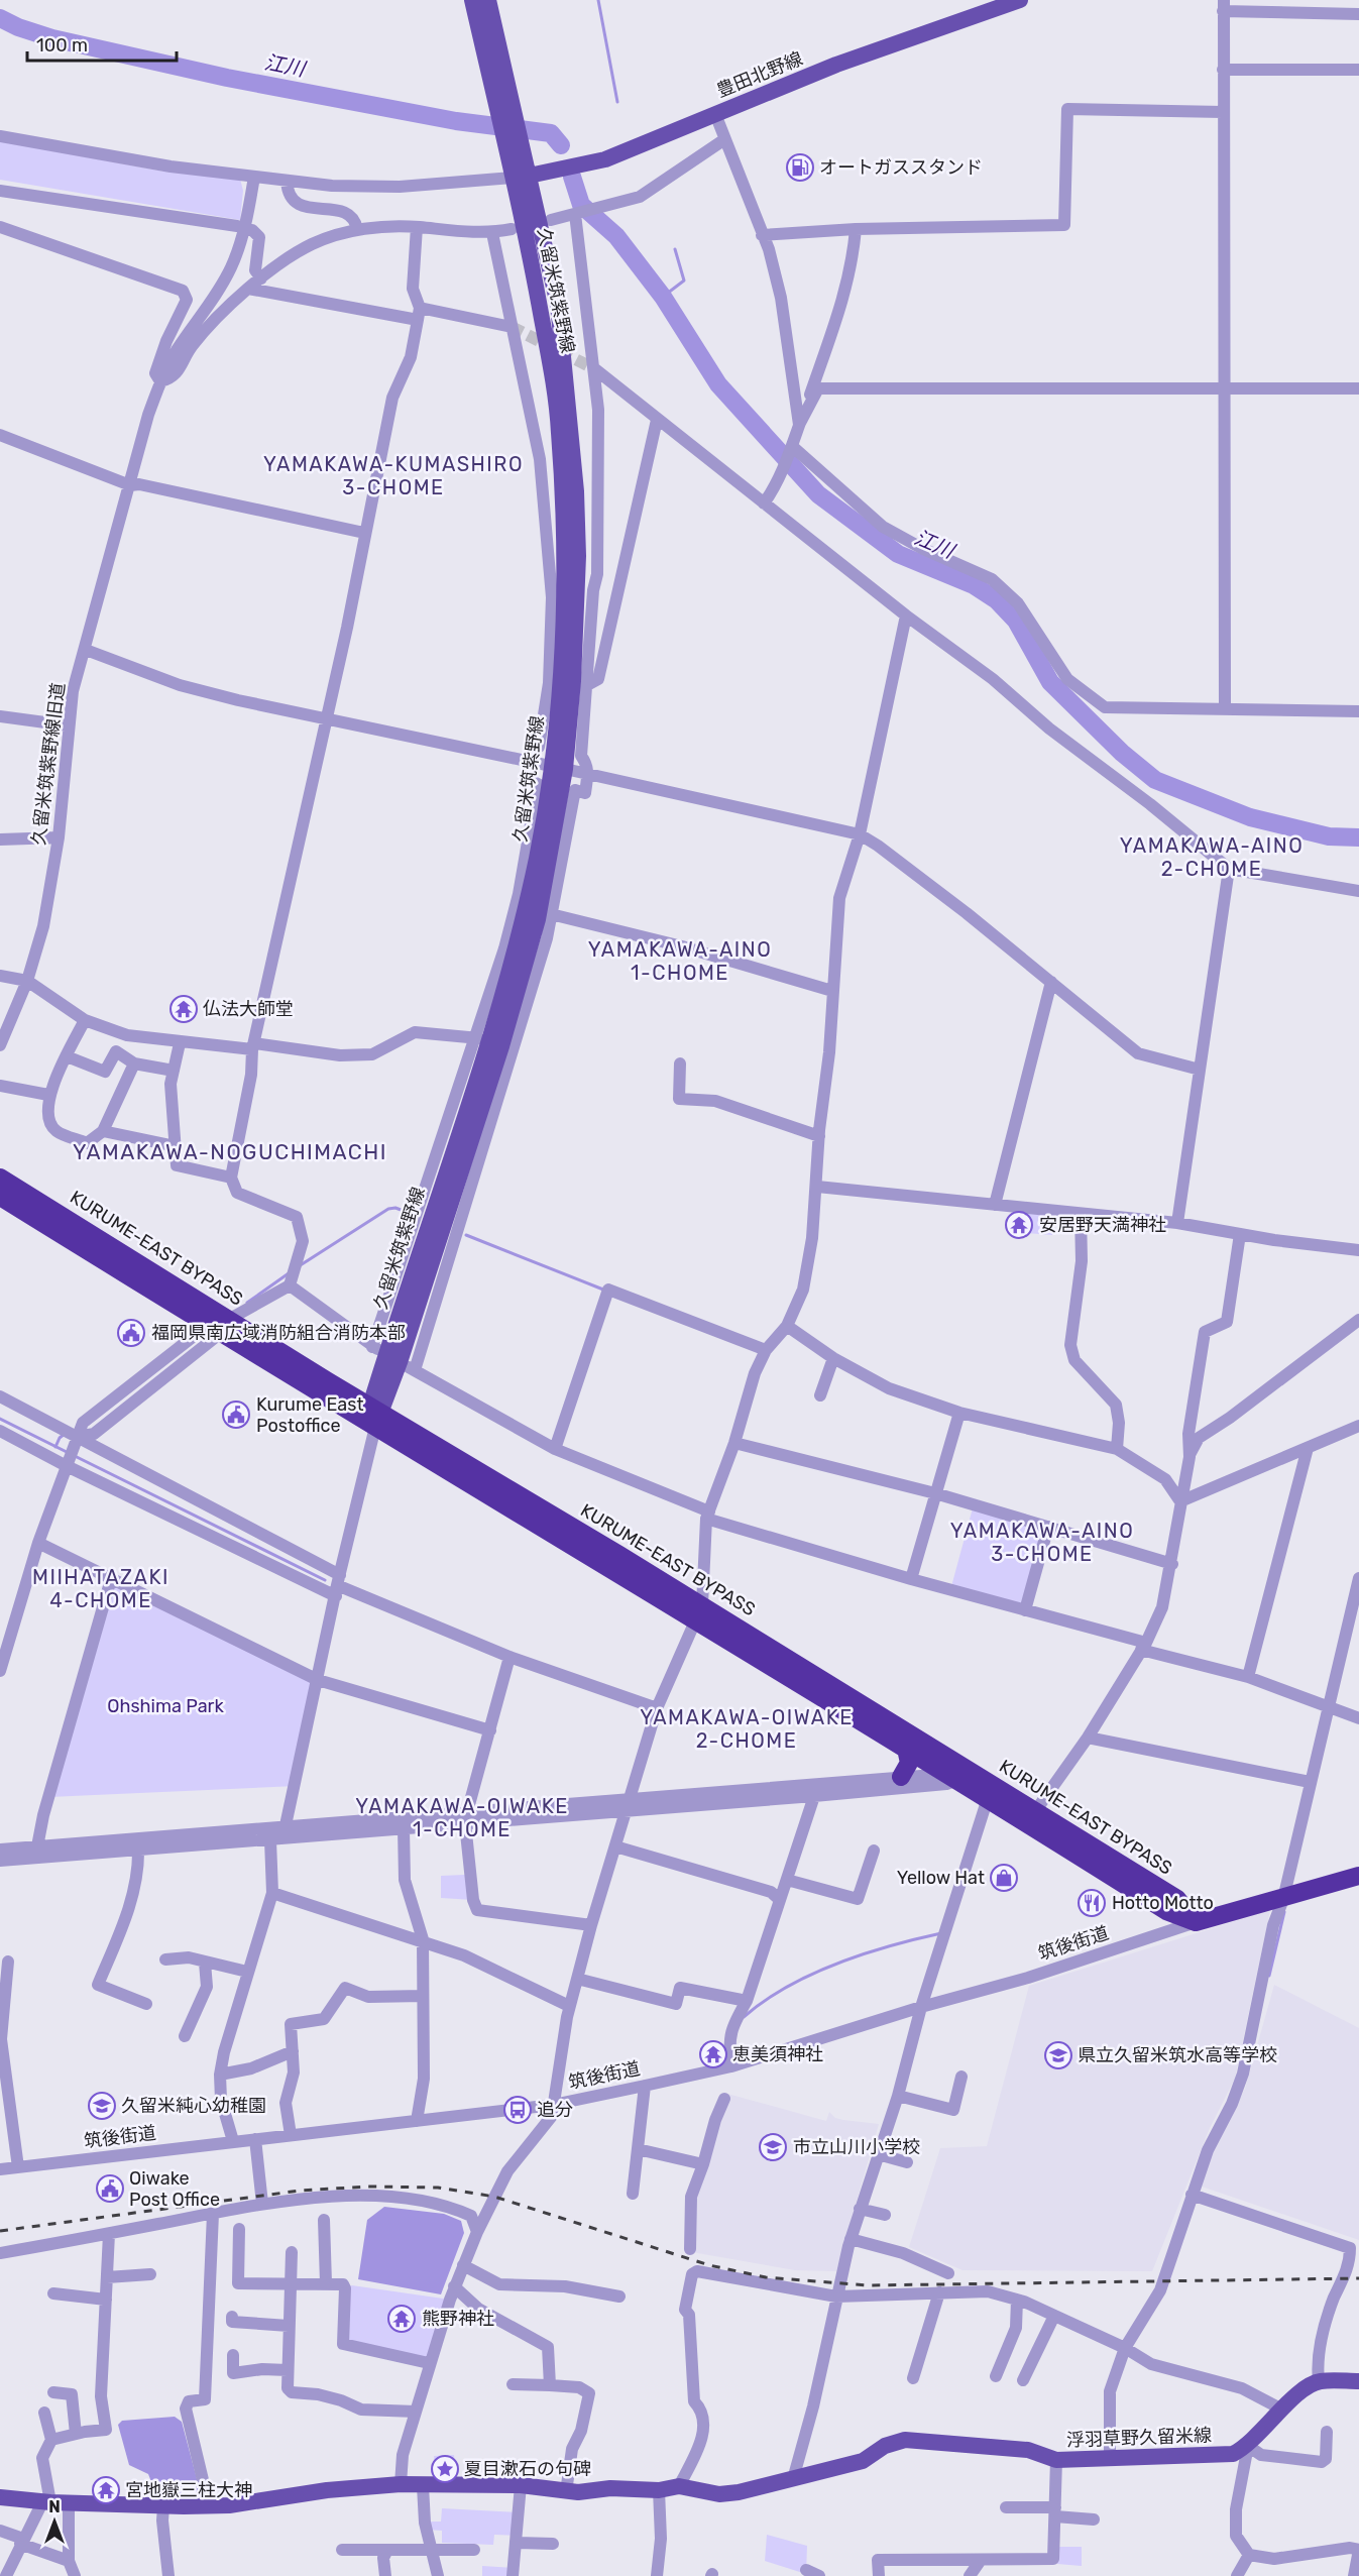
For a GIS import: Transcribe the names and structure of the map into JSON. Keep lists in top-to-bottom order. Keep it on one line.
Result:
{"streets":{"highway":["KURUME-EAST BYPASS"],"main road":["豊田北野線","久留米筑紫野線","浮羽草野久留米線"],"street":["久留米筑紫野線旧道","筑後街道"]},"crossings":[["豊田北野線","久留米筑紫野線"],["久留米筑紫野線","KURUME-EAST BYPASS"],["KURUME-EAST BYPASS","筑後街道"]],"districts":["YAMAKAWA-KUMASHIRO 3-CHOME","YAMAKAWA-AINO 2-CHOME","YAMAKAWA-AINO 1-CHOME","YAMAKAWA-NOGUCHIMACHI","YAMAKAWA-AINO 3-CHOME","MIIHATAZAKI 4-CHOME","YAMAKAWA-OIWAKE 2-CHOME","YAMAKAWA-OIWAKE 1-CHOME"],"water":["江川"],"parks":["Ohshima Park"],"places":{"fuel station":["オートガススタンド"],"temple":["仏法大師堂","安居野天満神社","恵美須神社","熊野神社","宮地嶽三柱大神"],"public building":["福岡県南広域消防組合消防本部","Kurume East Postoffice","Oiwake Post Office"],"shop":["Yellow Hat"],"restaurant":["Hotto Motto"],"school or university":["県立久留米筑水高等学校","久留米純心幼稚園","市立山川小学校"],"bus stop":["追分"],"place":["夏目漱石の句碑"]},"scale_bar":"100 m","north":"top"}
